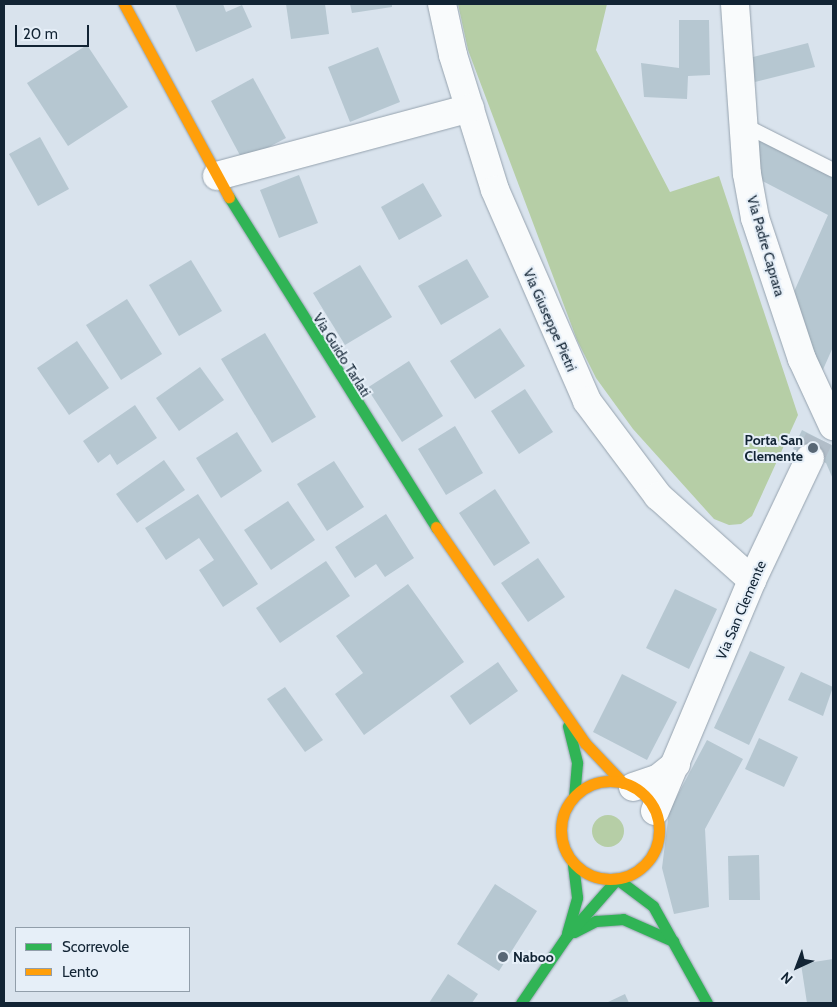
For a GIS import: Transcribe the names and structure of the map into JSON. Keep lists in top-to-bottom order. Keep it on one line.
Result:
{"streets":{"main road":["Via Guido Tarlati"],"street":["Via Padre Caprara","Via Giuseppe Pietri","Via San Clemente"]},"crossings":[["Via Padre Caprara","Via San Clemente"],["Via Giuseppe Pietri","Via San Clemente"],["Via Guido Tarlati","Via San Clemente"]],"places":["Porta San Clemente","Naboo"],"legend":["Scorrevole","Lento"],"scale_bar":"20 m","north":"bottom left"}
